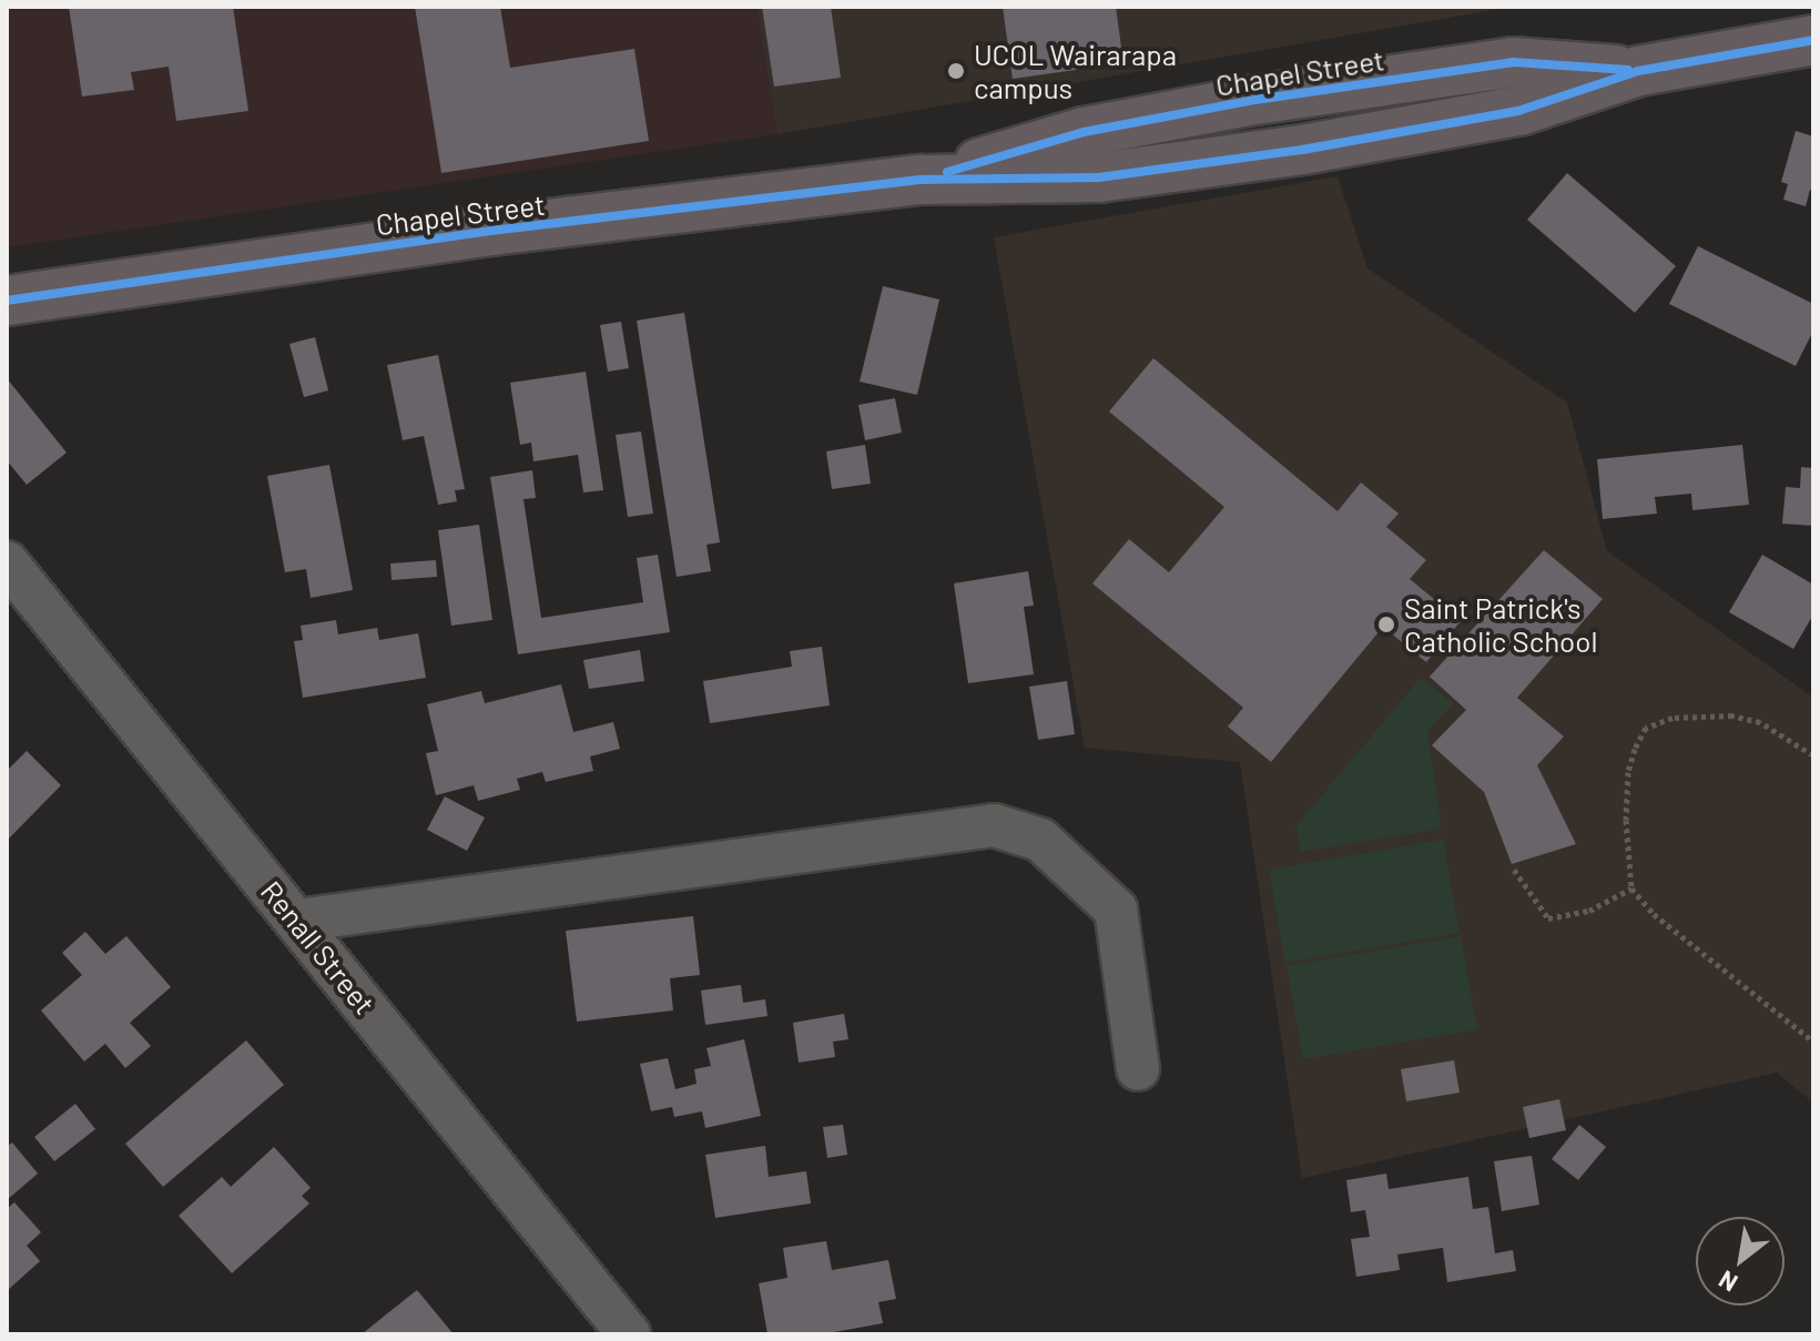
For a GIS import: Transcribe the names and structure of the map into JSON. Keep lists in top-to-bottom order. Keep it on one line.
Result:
{"streets":{"highway":["Chapel Street"],"street":["Renall Street"]},"places":["UCOL Wairarapa campus","Saint Patrick's Catholic School"],"north":"bottom left"}
